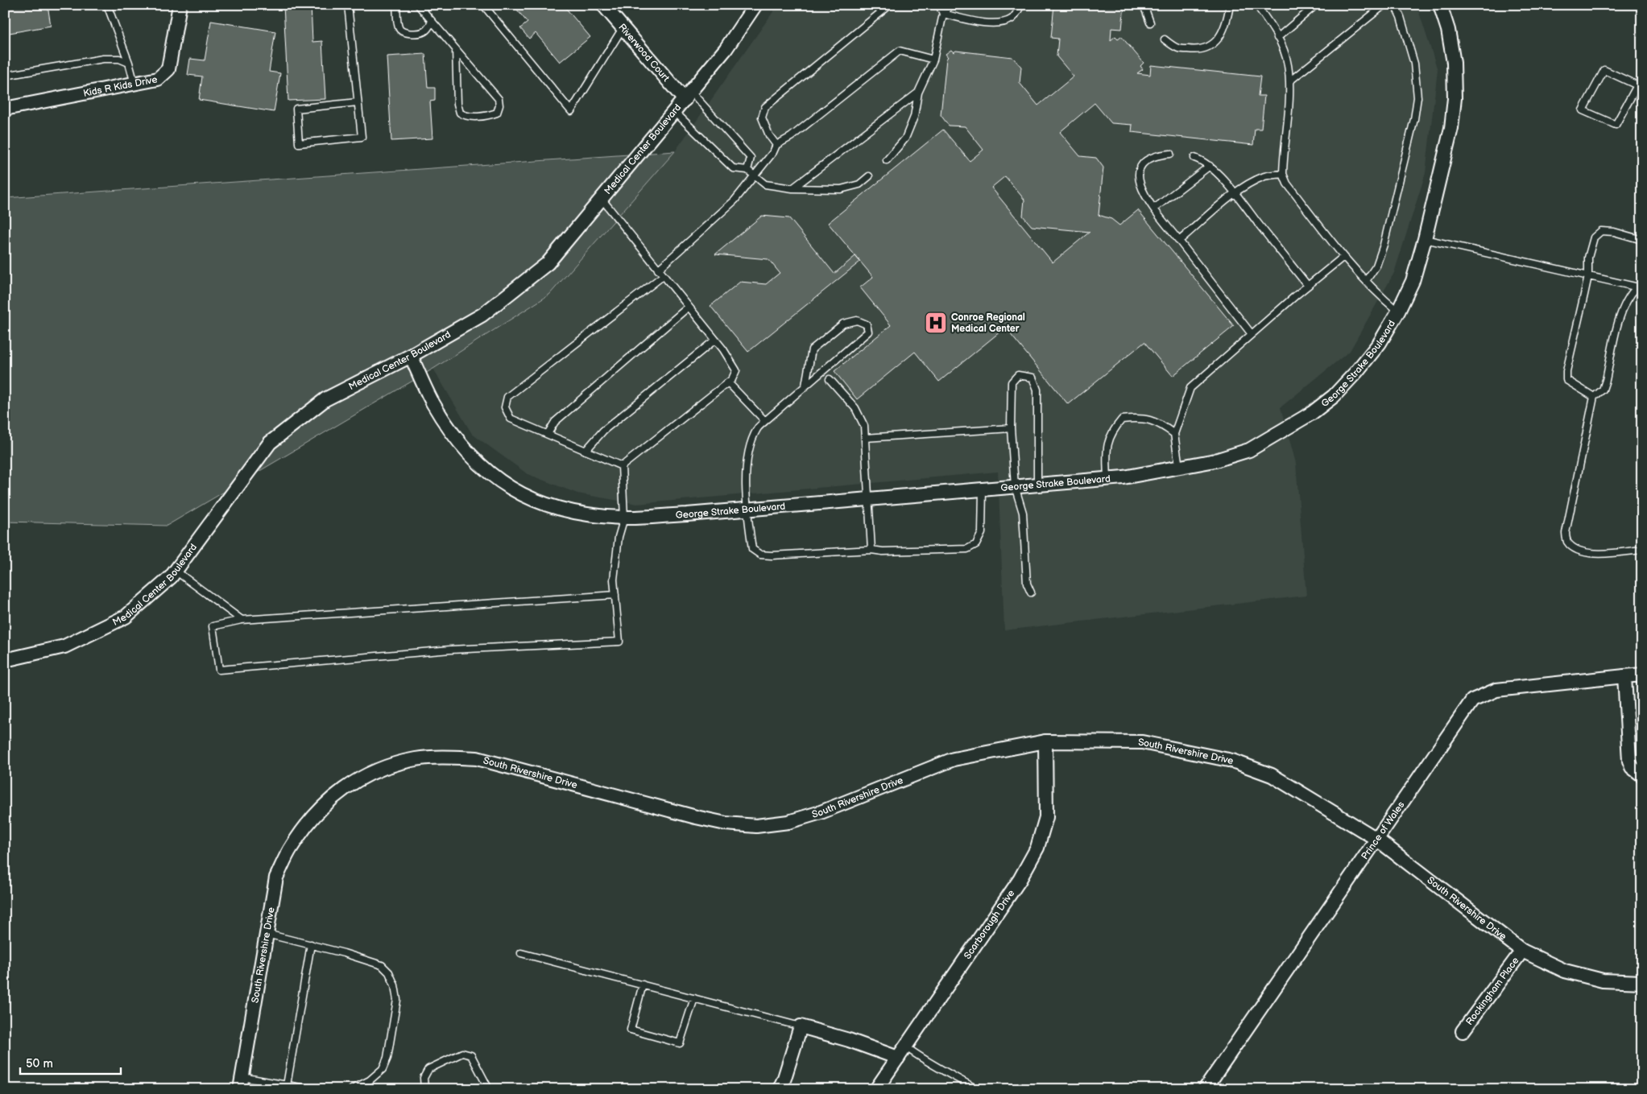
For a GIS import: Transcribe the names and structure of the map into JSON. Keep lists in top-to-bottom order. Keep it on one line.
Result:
{"streets":{"street":["Riverwood Court","Kids R Kids Drive","Medical Center Boulevard","George Strake Boulevard","South Rivershire Drive","Prince of Wales","Scarborough Drive","Rockingham Place"]},"crossings":[["Riverwood Court","Medical Center Boulevard"],["Medical Center Boulevard","George Strake Boulevard"],["South Rivershire Drive","Prince of Wales"],["South Rivershire Drive","Scarborough Drive"],["South Rivershire Drive","Rockingham Place"]],"places":{"hospital":["Conroe Regional Medical Center"]},"scale_bar":"50 m"}
